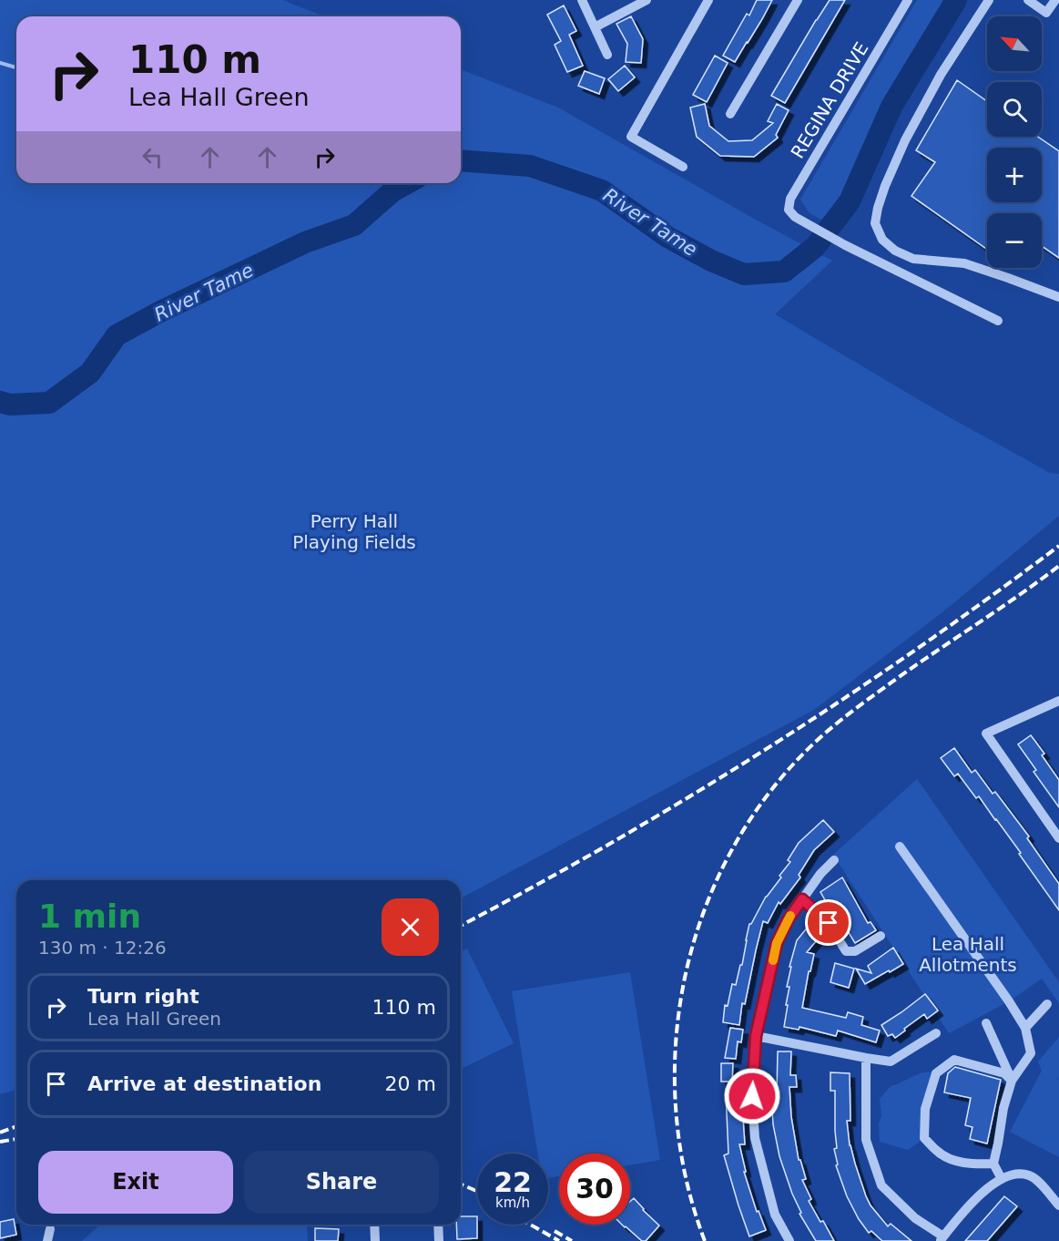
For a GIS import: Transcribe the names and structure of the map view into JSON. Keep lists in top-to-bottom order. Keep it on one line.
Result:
{"streets":{"street":["REGINA DRIVE"]},"water":["River Tame"],"parks":["Perry Hall Playing Fields","Lea Hall Allotments"],"north":"top left","page":{"map_buttons":["+","−"],"turn":["110 m","Lea Hall Green"],"heading":["1 min","130 m · 12:26"],"list":[{"name":"Turn right","note":"Lea Hall Green","value":"110 m"},{"name":"Arrive at destination","value":"20 m"}],"buttons":["Exit","Share"],"speed":"22 km/h","limit":"30"}}
